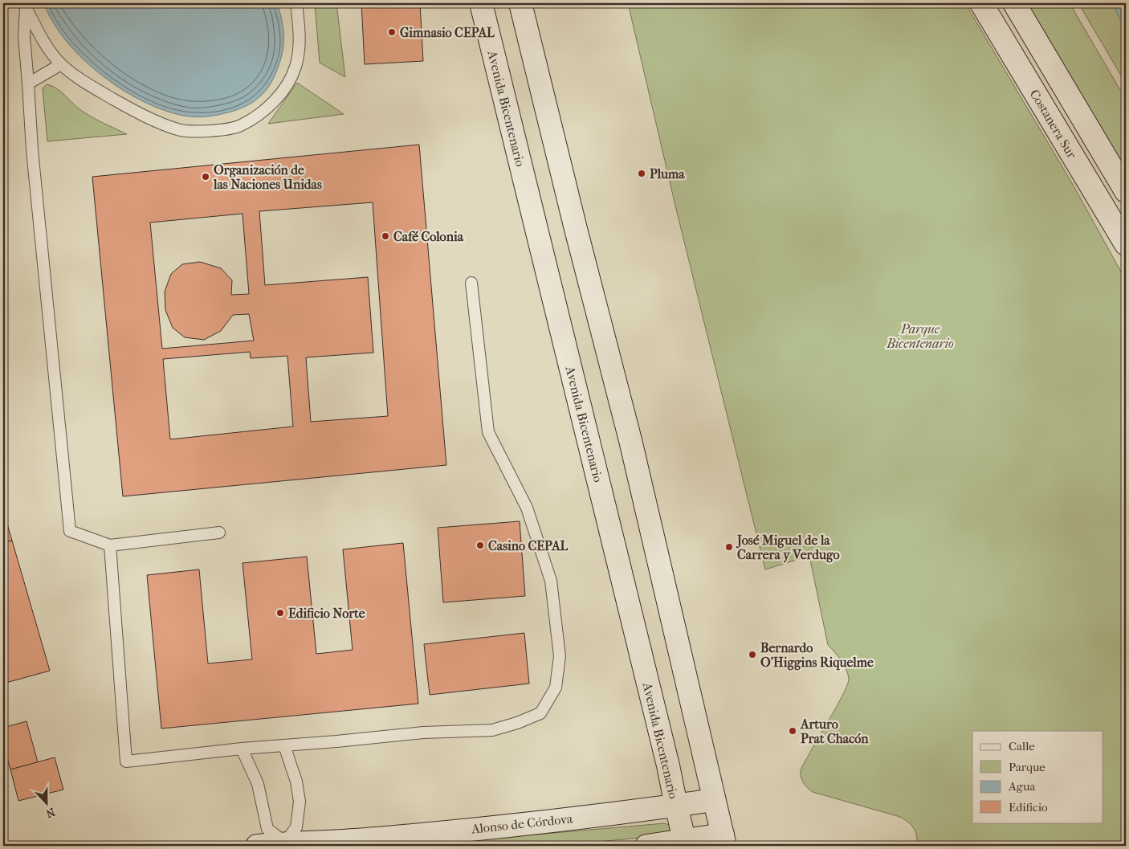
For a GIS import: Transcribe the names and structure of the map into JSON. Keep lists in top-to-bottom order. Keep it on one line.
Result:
{"streets":{"main road":["Avenida Bicentenario","Costanera Sur","Alonso de Córdova"]},"crossings":[["Avenida Bicentenario","Alonso de Córdova"]],"parks":["Parque Bicentenario"],"places":["Gimnasio CEPAL","Pluma","Organización de las Naciones Unidas","Café Colonia","Casino CEPAL","José Miguel de la Carrera y Verdugo","Edificio Norte","Bernardo O'Higgins Riquelme","Arturo Prat Chacón"],"legend":["Calle","Parque","Agua","Edificio"],"north":"bottom"}
